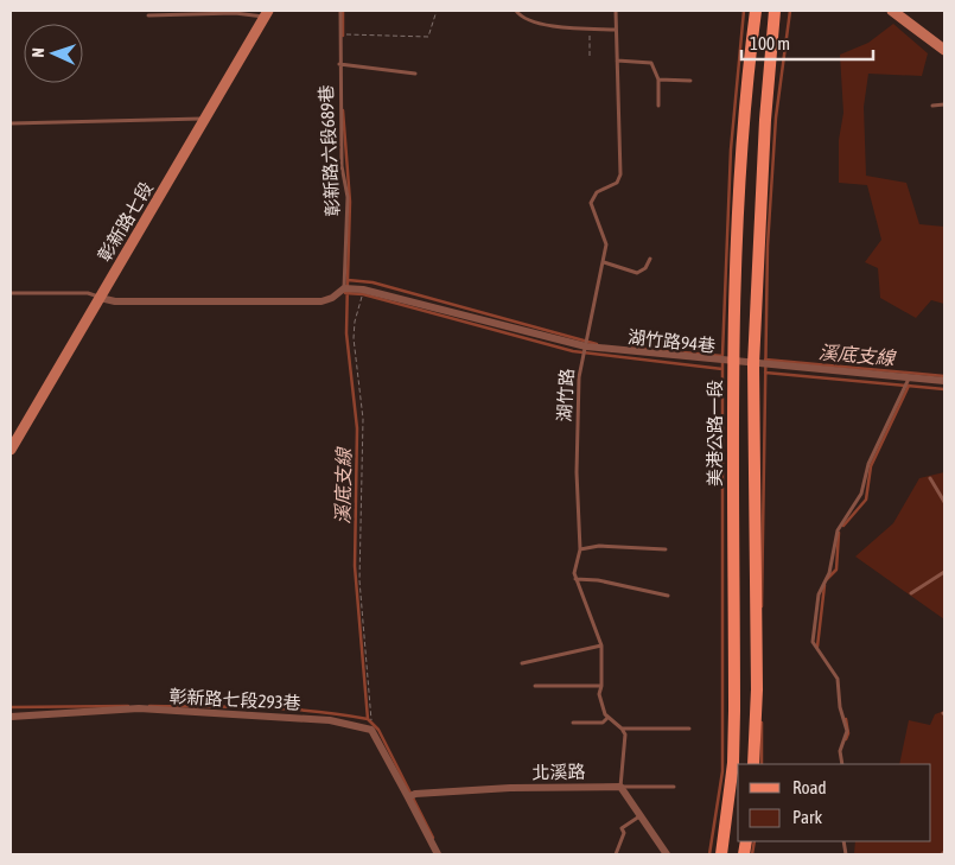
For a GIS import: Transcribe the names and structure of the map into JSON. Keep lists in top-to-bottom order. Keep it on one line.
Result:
{"streets":{"main road":["美港公路一段"],"street":["彰新路七段","湖竹路94巷","彰新路七段293巷","北溪路"],"lane":["彰新路六段689巷","湖竹路"]},"crossings":[["彰新路六段689巷","湖竹路94巷"],["湖竹路94巷","湖竹路"],["湖竹路94巷","美港公路一段"]],"water":["溪底支線"],"legend":["Road","Park"],"scale_bar":"100 m","north":"left"}
